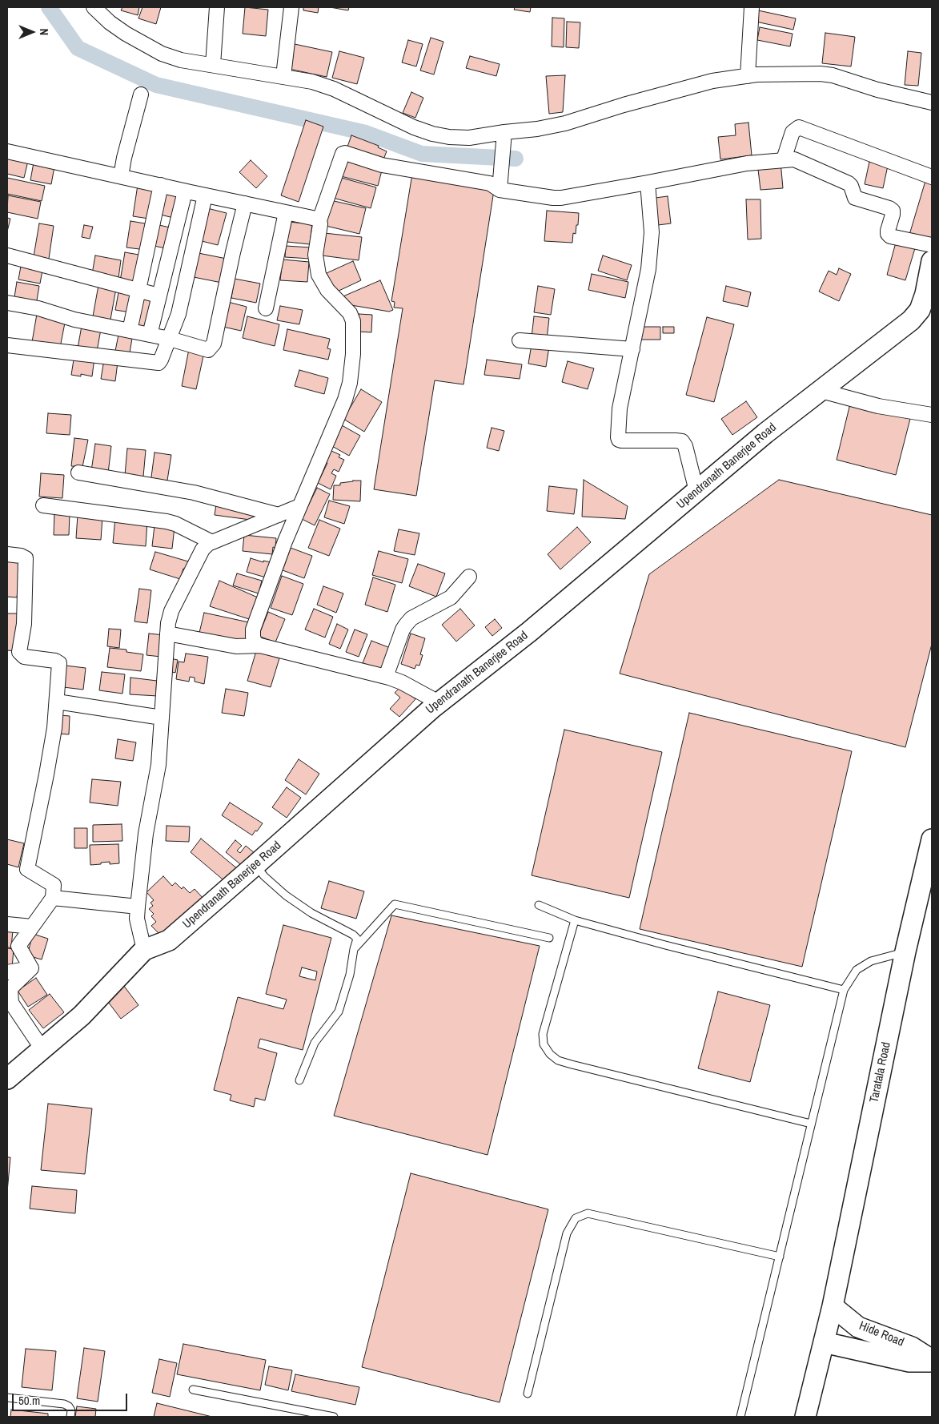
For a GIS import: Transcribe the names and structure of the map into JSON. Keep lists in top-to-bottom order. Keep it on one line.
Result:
{"streets":{"street":["Upendranath Banerjee Road","Taratala Road","Hide Road"]},"crossings":[["Taratala Road","Hide Road"]],"scale_bar":"50 m","north":"right"}
